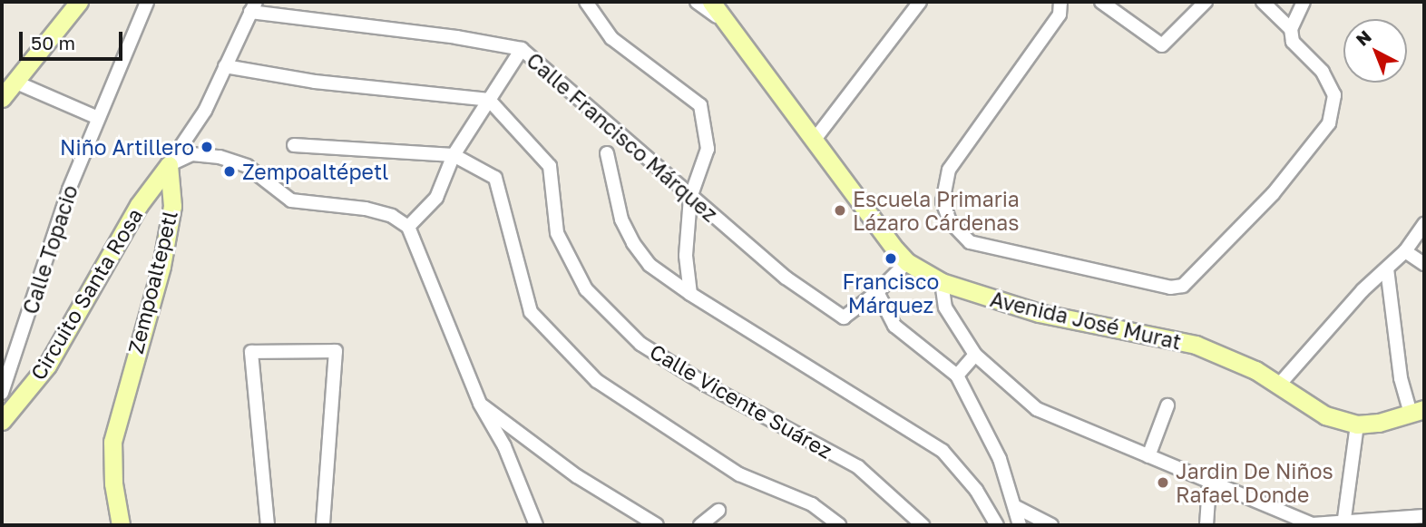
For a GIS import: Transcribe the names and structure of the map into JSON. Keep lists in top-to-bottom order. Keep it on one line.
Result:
{"streets":{"street":["Calle Francisco Márquez","Calle Topacio","Zempoaltepetl","Circuito Santa Rosa","Avenida José Murat","Calle Vicente Suárez"]},"crossings":[["Calle Francisco Márquez","Avenida José Murat"],["Zempoaltepetl","Circuito Santa Rosa"]],"places":["Niño Artillero","Zempoaltépetl","Escuela Primaria Lázaro Cárdenas","Francisco Márquez","Jardin De Niños Rafael Donde"],"scale_bar":"50 m","north":"top left"}
